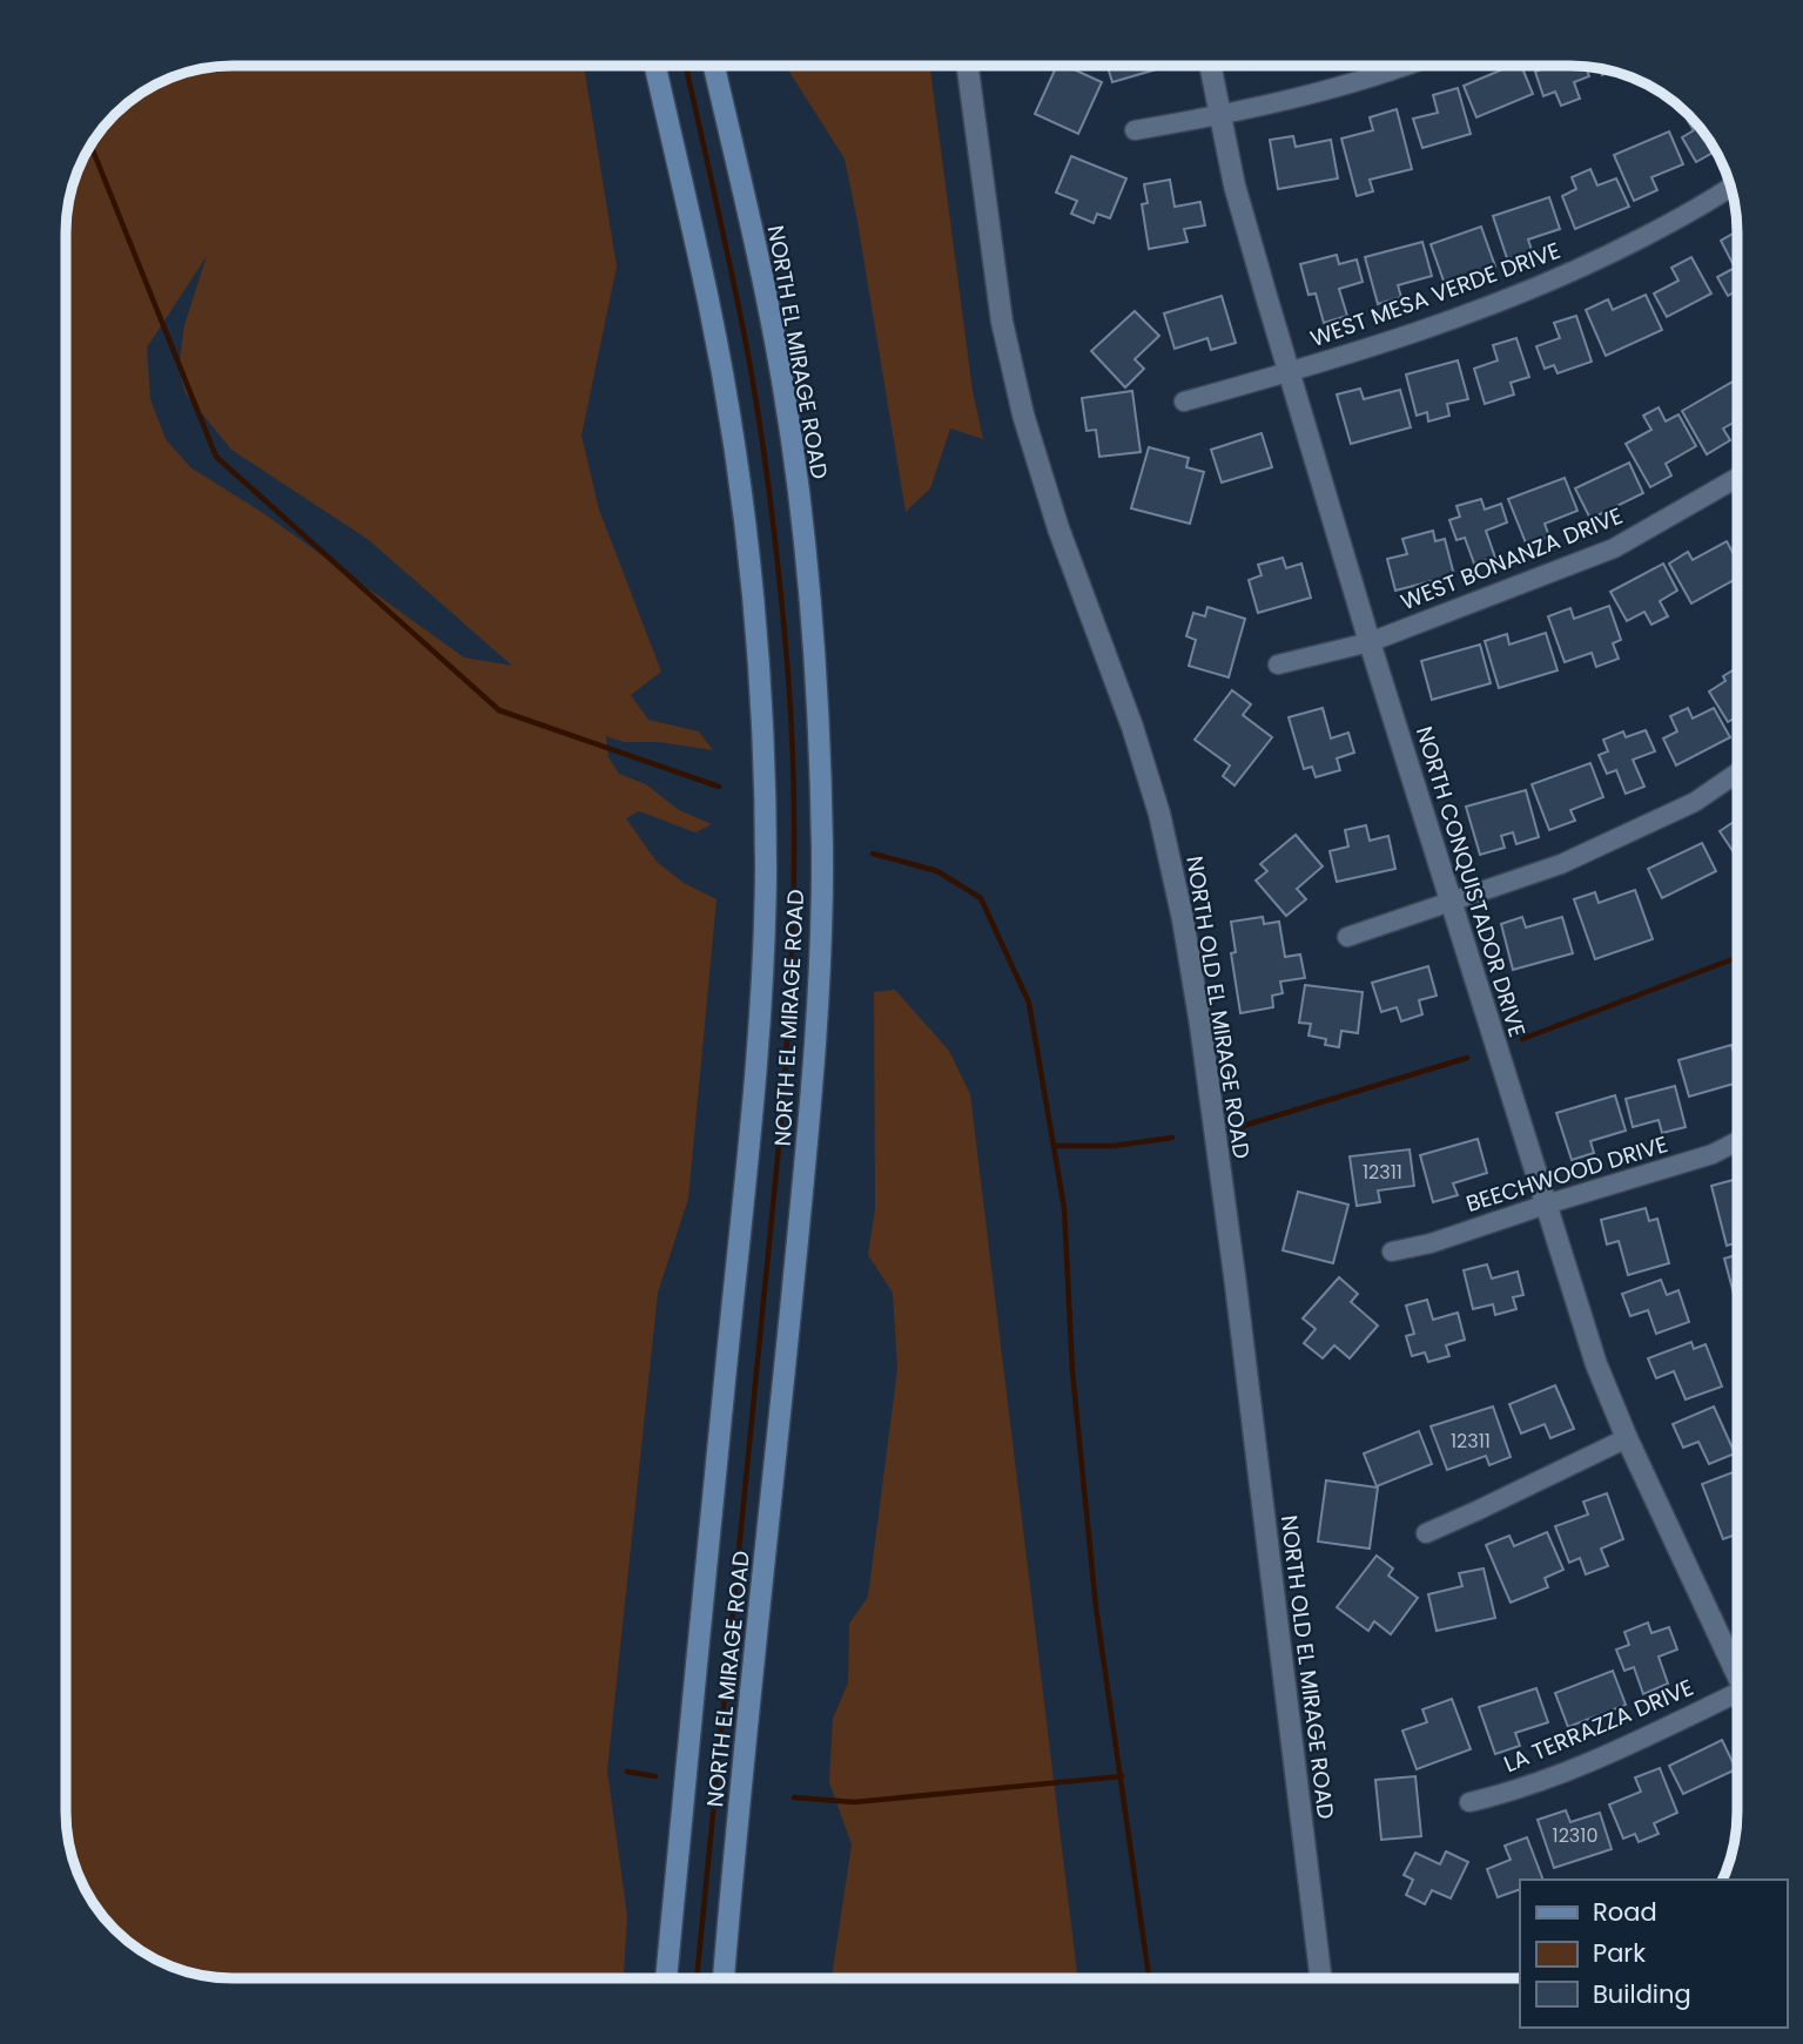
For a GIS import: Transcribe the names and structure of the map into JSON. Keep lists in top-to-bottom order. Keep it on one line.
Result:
{"streets":{"main road":["NORTH EL MIRAGE ROAD"],"street":["WEST MESA VERDE DRIVE","WEST BONANZA DRIVE","NORTH CONQUISTADOR DRIVE","NORTH OLD EL MIRAGE ROAD","BEECHWOOD DRIVE","LA TERRAZZA DRIVE"]},"crossings":[["WEST MESA VERDE DRIVE","NORTH CONQUISTADOR DRIVE"],["WEST BONANZA DRIVE","NORTH CONQUISTADOR DRIVE"],["NORTH CONQUISTADOR DRIVE","BEECHWOOD DRIVE"]],"house_numbers":["12311","12311","12310"],"legend":["Road","Park","Building"]}
